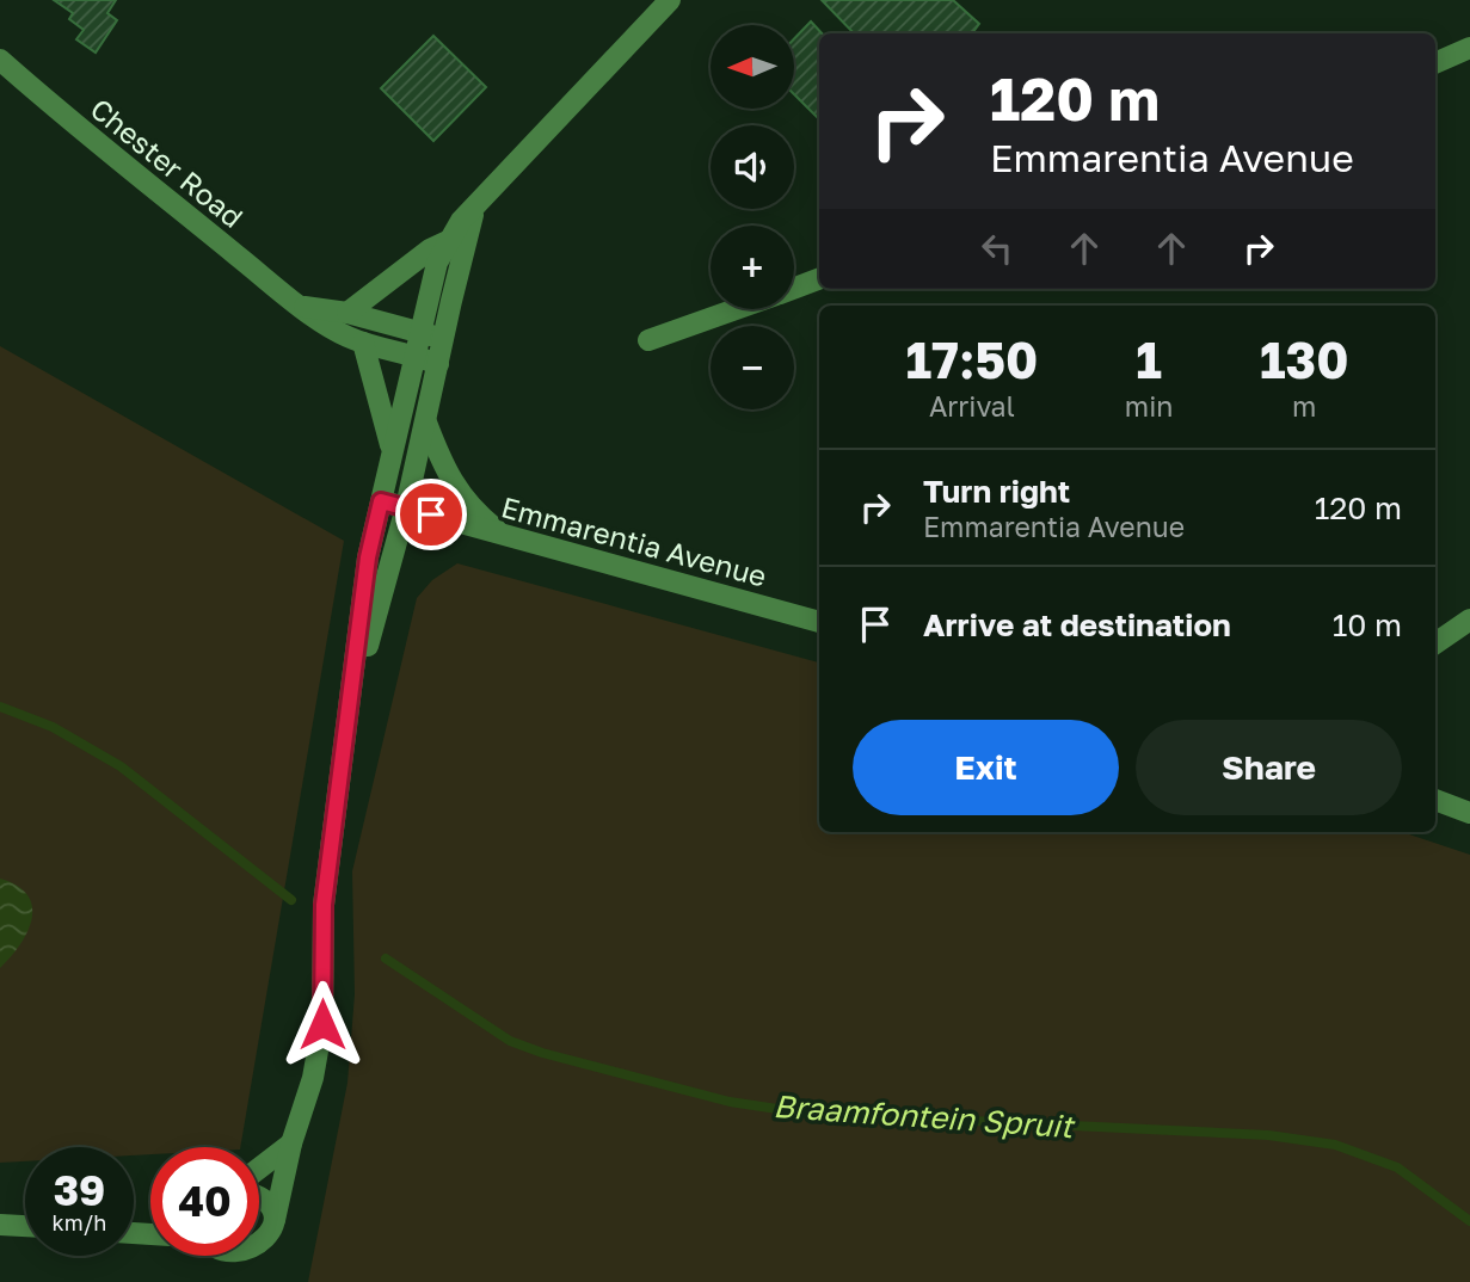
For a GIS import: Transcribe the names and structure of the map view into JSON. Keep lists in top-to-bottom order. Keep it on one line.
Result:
{"streets":{"street":["Chester Road","Emmarentia Avenue"]},"water":["Braamfontein Spruit"],"north":"left","page":{"map_buttons":["+","−"],"turn":["120 m","Emmarentia Avenue"],"eta":["17:50","Arrival","1","min","130","m"],"list":[{"name":"Turn right","note":"Emmarentia Avenue","value":"120 m"},{"name":"Arrive at destination","value":"10 m"}],"buttons":["Exit","Share"],"speed":"39 km/h","limit":"40"}}
